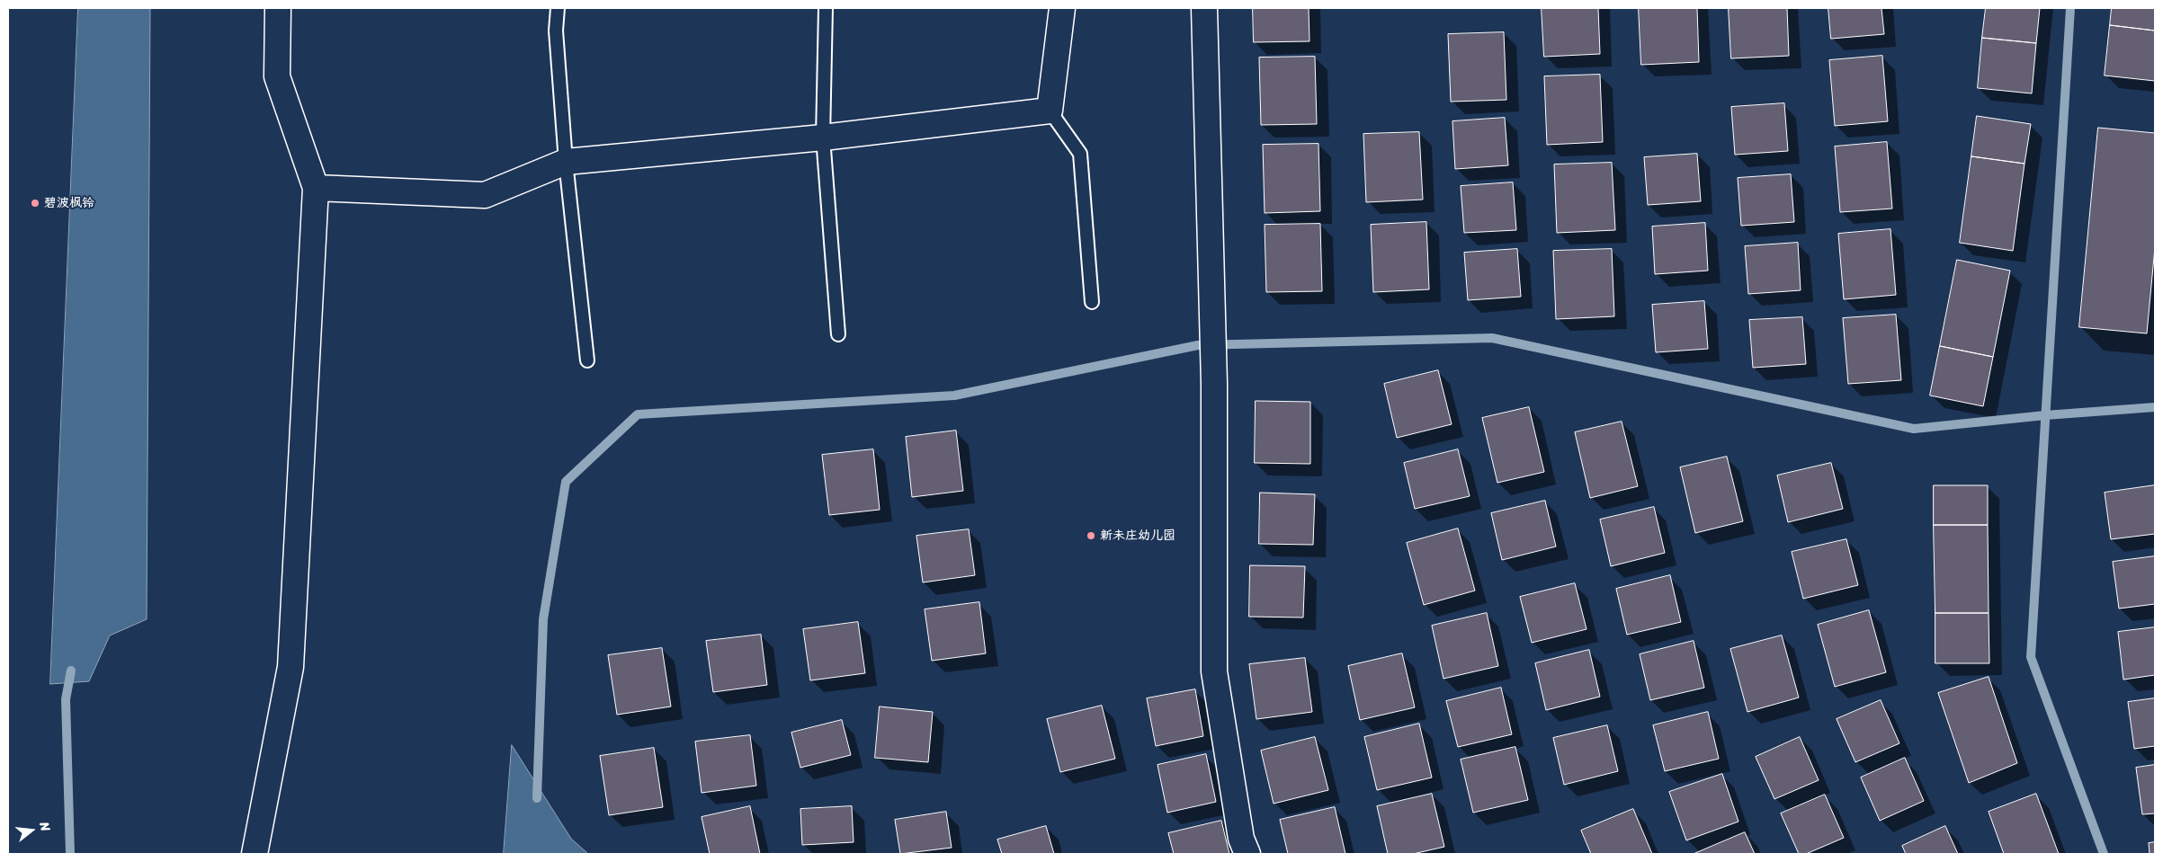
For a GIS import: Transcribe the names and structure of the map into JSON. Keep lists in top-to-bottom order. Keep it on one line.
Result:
{"places":["碧波枫铃","新未庄幼儿园"],"north":"right"}
